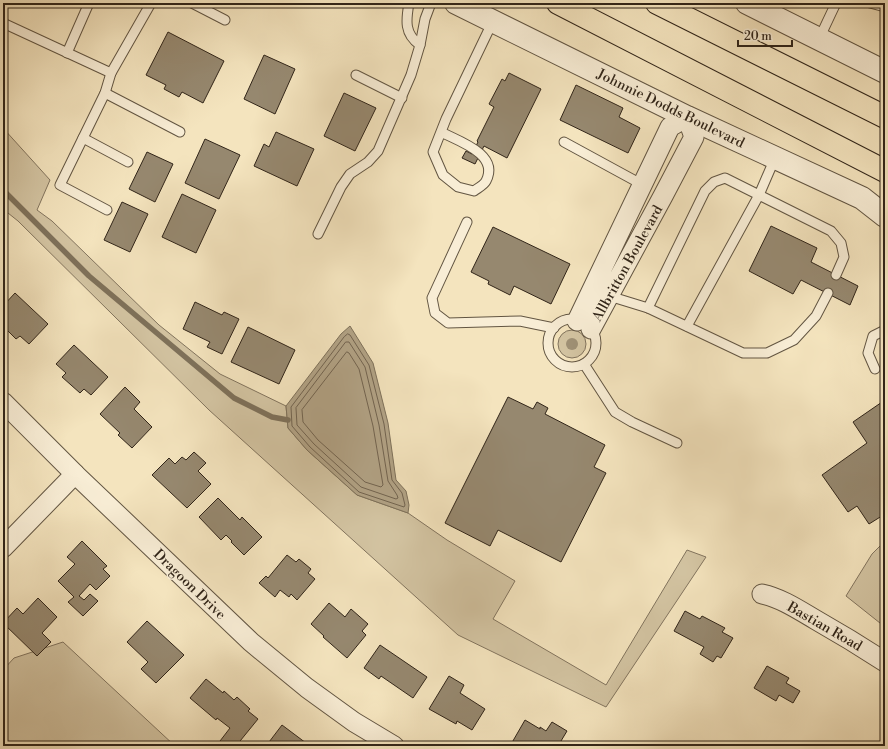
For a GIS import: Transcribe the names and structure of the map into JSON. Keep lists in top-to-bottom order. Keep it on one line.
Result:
{"streets":{"street":["Johnnie Dodds Boulevard","Allbritton Boulevard","Dragoon Drive","Bastian Road"]},"crossings":[["Johnnie Dodds Boulevard","Allbritton Boulevard"]],"scale_bar":"20 m"}
